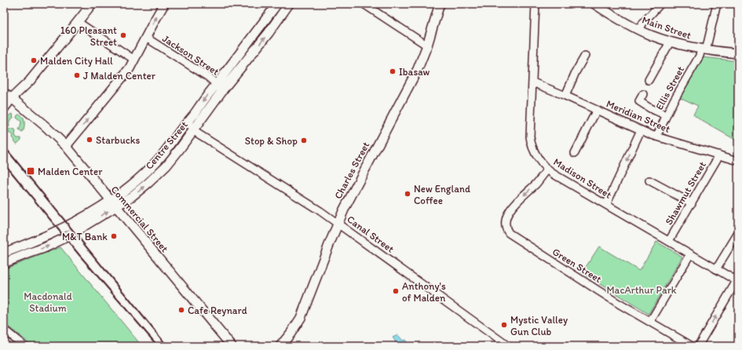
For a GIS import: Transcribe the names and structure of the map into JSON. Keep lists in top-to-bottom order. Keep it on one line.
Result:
{"streets":{"main road":["Main Street","Centre Street","Charles Street","Commercial Street"],"street":["Jackson Street","Ellis Street","Meridian Street","Madison Street","Shawmut Street","Canal Street","Green Street"]},"crossings":[["Main Street","Ellis Street"],["Jackson Street","Centre Street"],["Ellis Street","Meridian Street"],["Meridian Street","Madison Street"],["Meridian Street","Shawmut Street"],["Centre Street","Commercial Street"],["Centre Street","Canal Street"],["Charles Street","Canal Street"],["Madison Street","Shawmut Street"],["Madison Street","Green Street"]],"parks":["MacArthur Park","Macdonald Stadium"],"places":{"other":["160 Pleasant Street","Malden City Hall","Ibasaw","J Malden Center","Starbucks","Stop & Shop","New England Coffee","M&T Bank","Anthony's of Malden","Cafe Reynard","Mystic Valley Gun Club"],"transit":["Malden Center"]}}
